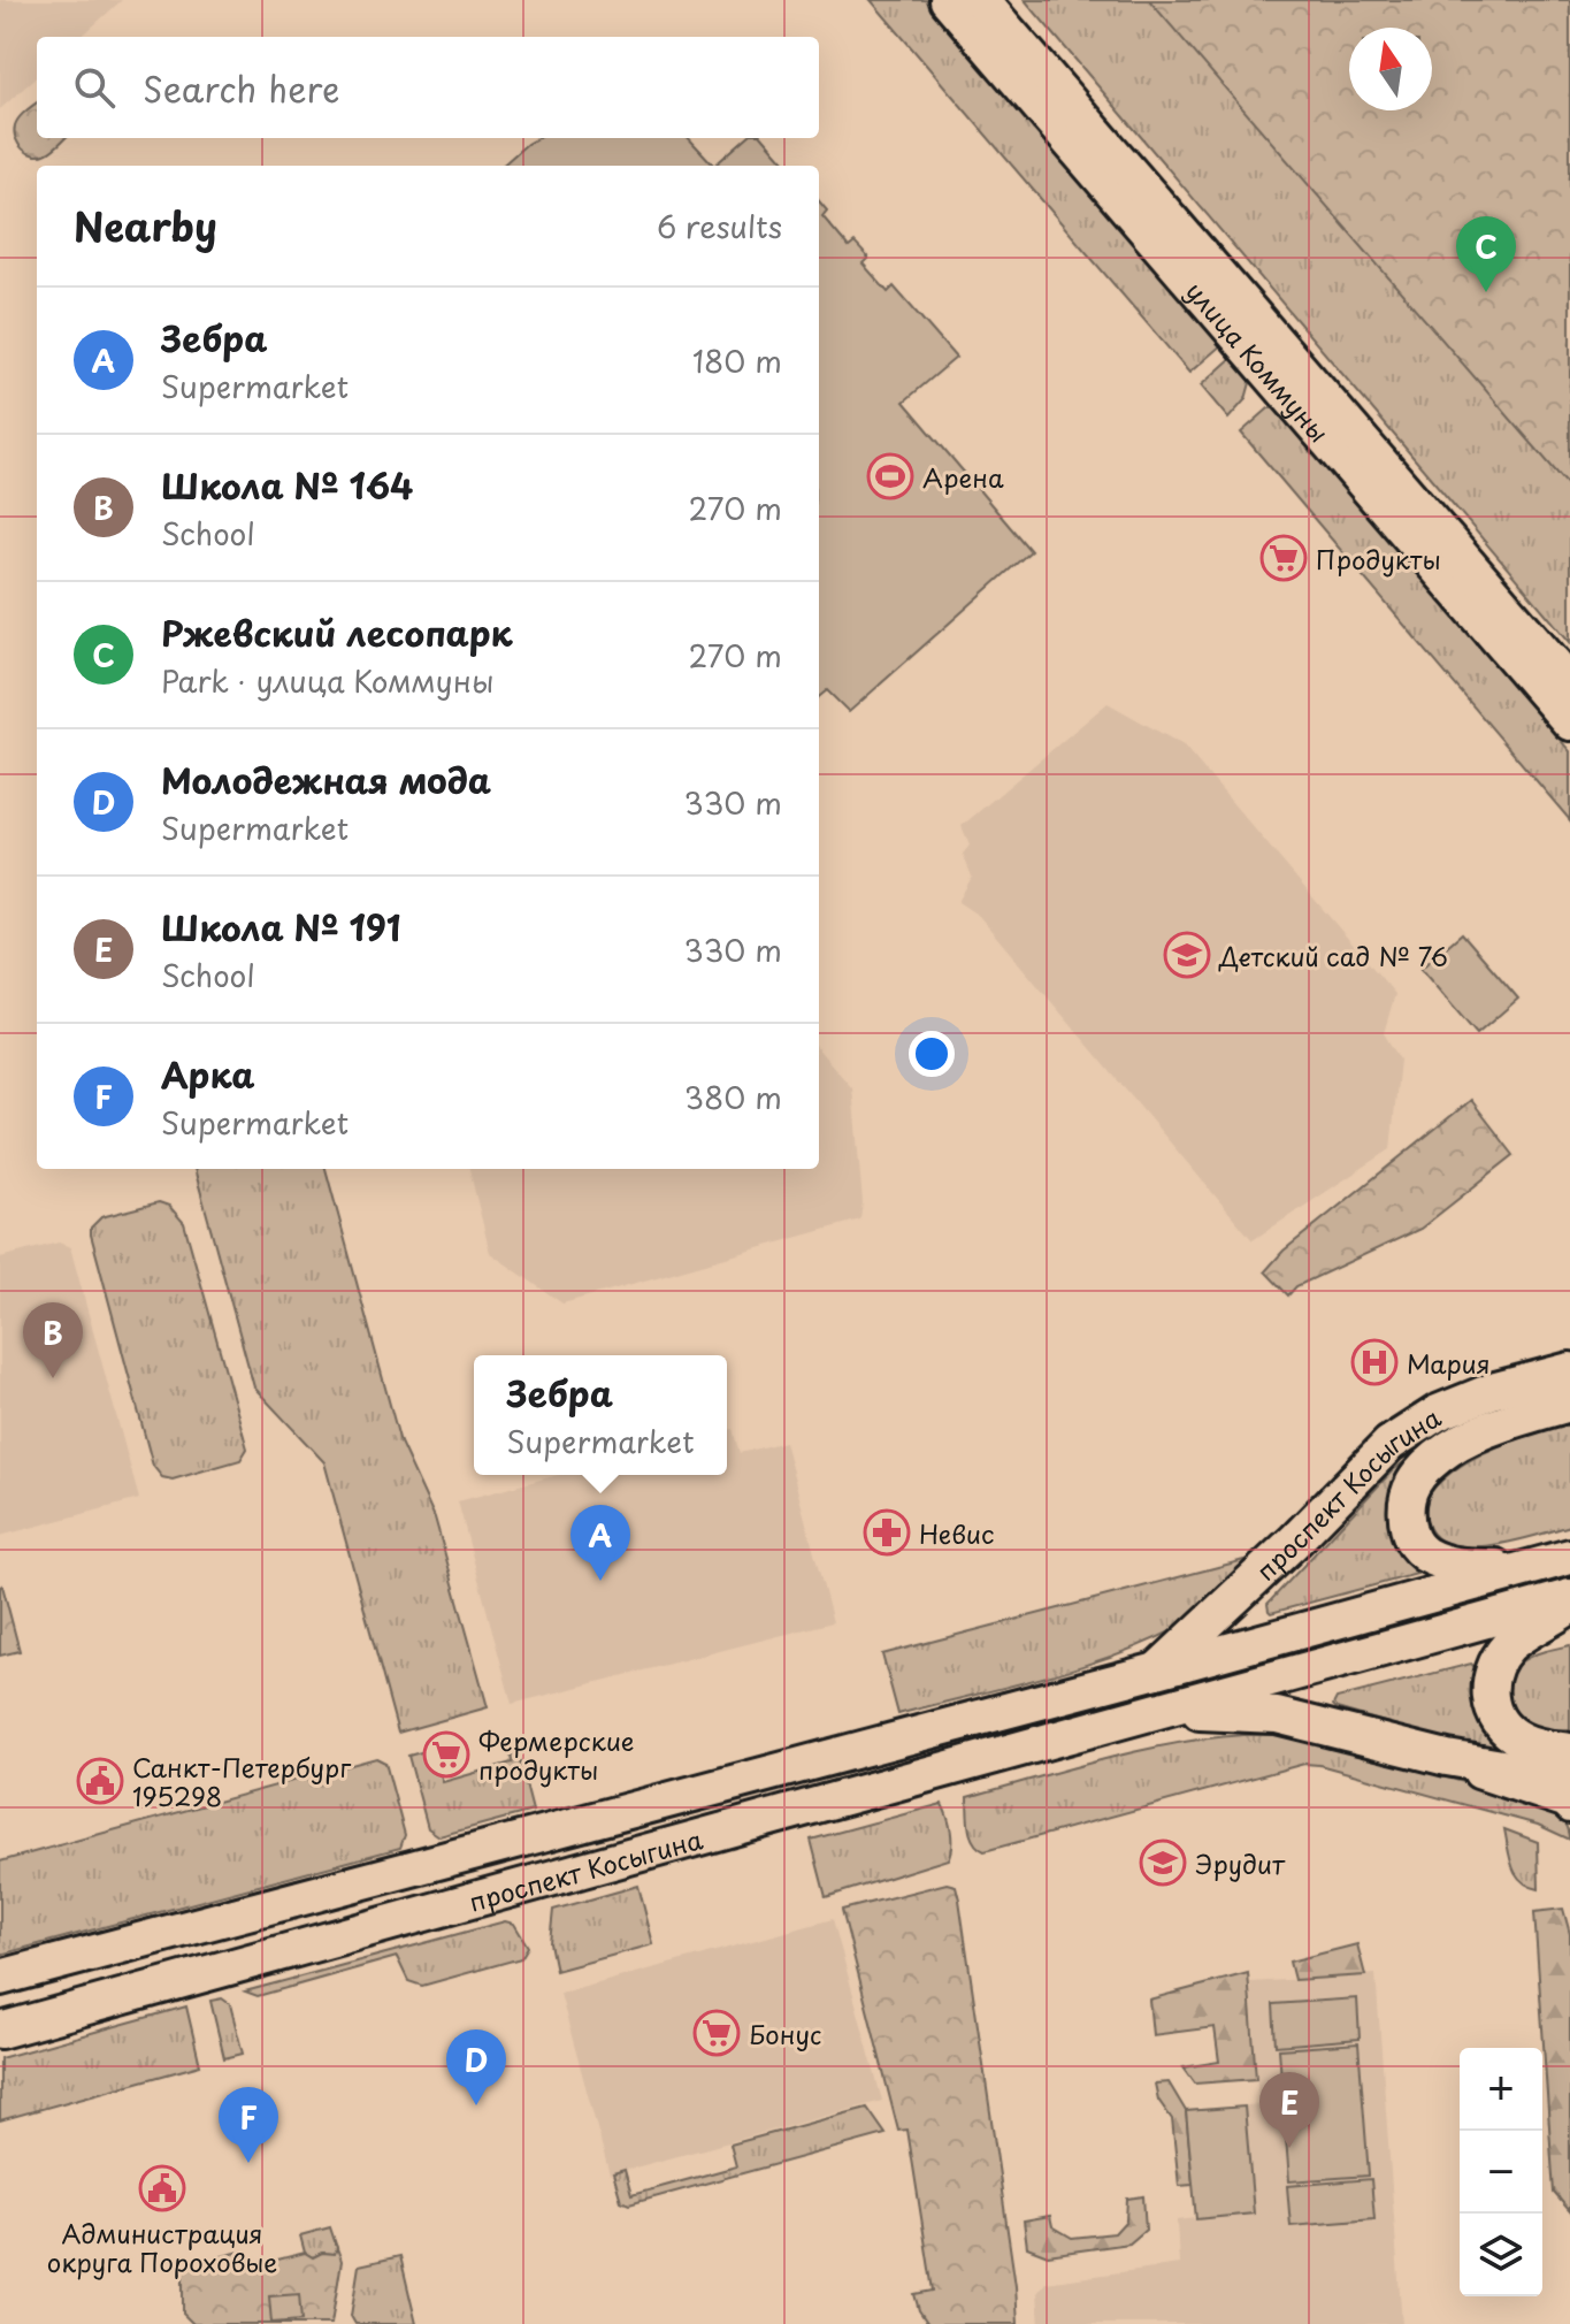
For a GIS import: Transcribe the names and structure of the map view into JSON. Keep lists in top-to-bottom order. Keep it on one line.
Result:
{"streets":{"main road":["улица Коммуны","проспект Косыгина"]},"places":{"sports":["Арена"],"supermarket":["Продукты","Фермерские продукты","Бонус"],"school or university":["Детский сад № 76","Эрудит"],"hospital":["Мария"],"pharmacy":["Невис"],"public building":["Санкт-Петербург 195298","Администрация округа Пороховые"]},"north":"top","page":{"search":"Search here","heading":["Nearby","6 results"],"pins":["C","B","A","D","E","F"],"list":[{"mark":"A","name":"Зебра","note":"Supermarket","value":"180 m"},{"mark":"B","name":"Школа № 164","note":"School","value":"270 m"},{"mark":"C","name":"Ржевский лесопарк","note":"Park · улица Коммуны","value":"270 m"},{"mark":"D","name":"Молодежная мода","note":"Supermarket","value":"330 m"},{"mark":"E","name":"Школа № 191","note":"School","value":"330 m"},{"mark":"F","name":"Арка","note":"Supermarket","value":"380 m"}],"popup":["Зебра","Supermarket"],"map_buttons":["+","−"]}}
